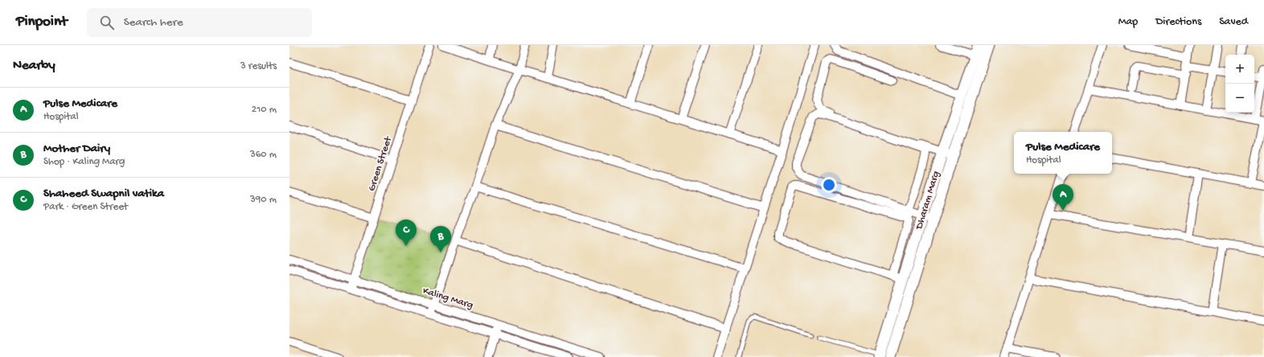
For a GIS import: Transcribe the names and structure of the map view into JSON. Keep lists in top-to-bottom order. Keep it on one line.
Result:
{"streets":{"street":["Green Street","Dharam Marg","Kaling Marg"]},"crossings":[["Green Street","Kaling Marg"]],"page":{"header":"Pinpoint","search":"Search here","nav":["Map","Directions","Saved"],"heading":["Nearby","3 results"],"map_buttons":["+","−"],"list":[{"mark":"A","name":"Pulse Medicare","note":"Hospital","value":"210 m"},{"mark":"B","name":"Mother Dairy","note":"Shop · Kaling Marg","value":"360 m"},{"mark":"C","name":"Shaheed Swapnil vatika","note":"Park · Green Street","value":"390 m"}],"popup":["Pulse Medicare","Hospital"],"pins":["A","C","B"]}}
